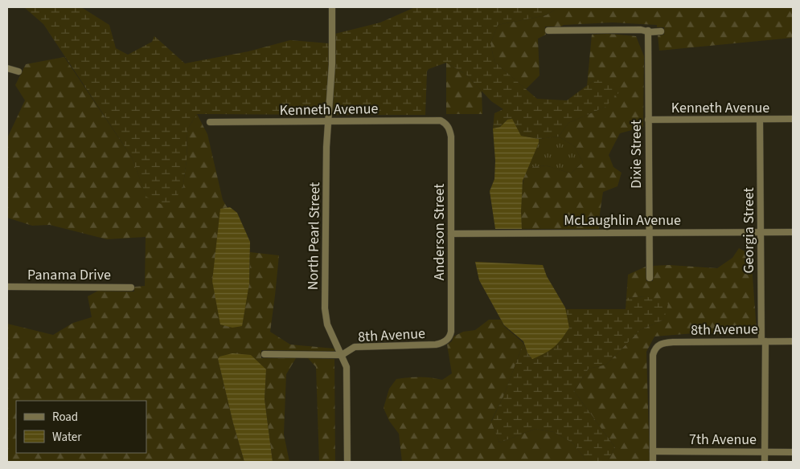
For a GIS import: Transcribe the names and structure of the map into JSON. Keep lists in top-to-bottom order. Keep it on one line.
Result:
{"streets":{"street":["Kenneth Avenue","Dixie Street","McLaughlin Avenue","Georgia Street","Anderson Street","North Pearl Street","Panama Drive","8th Avenue","7th Avenue"]},"crossings":[["Kenneth Avenue","Dixie Street"],["Kenneth Avenue","Georgia Street"],["Kenneth Avenue","Anderson Street"],["Kenneth Avenue","North Pearl Street"],["Dixie Street","McLaughlin Avenue"],["McLaughlin Avenue","Georgia Street"],["McLaughlin Avenue","Anderson Street"],["Georgia Street","8th Avenue"],["Georgia Street","7th Avenue"],["Anderson Street","8th Avenue"],["North Pearl Street","8th Avenue"],["8th Avenue","7th Avenue"]],"legend":["Road","Water"]}
